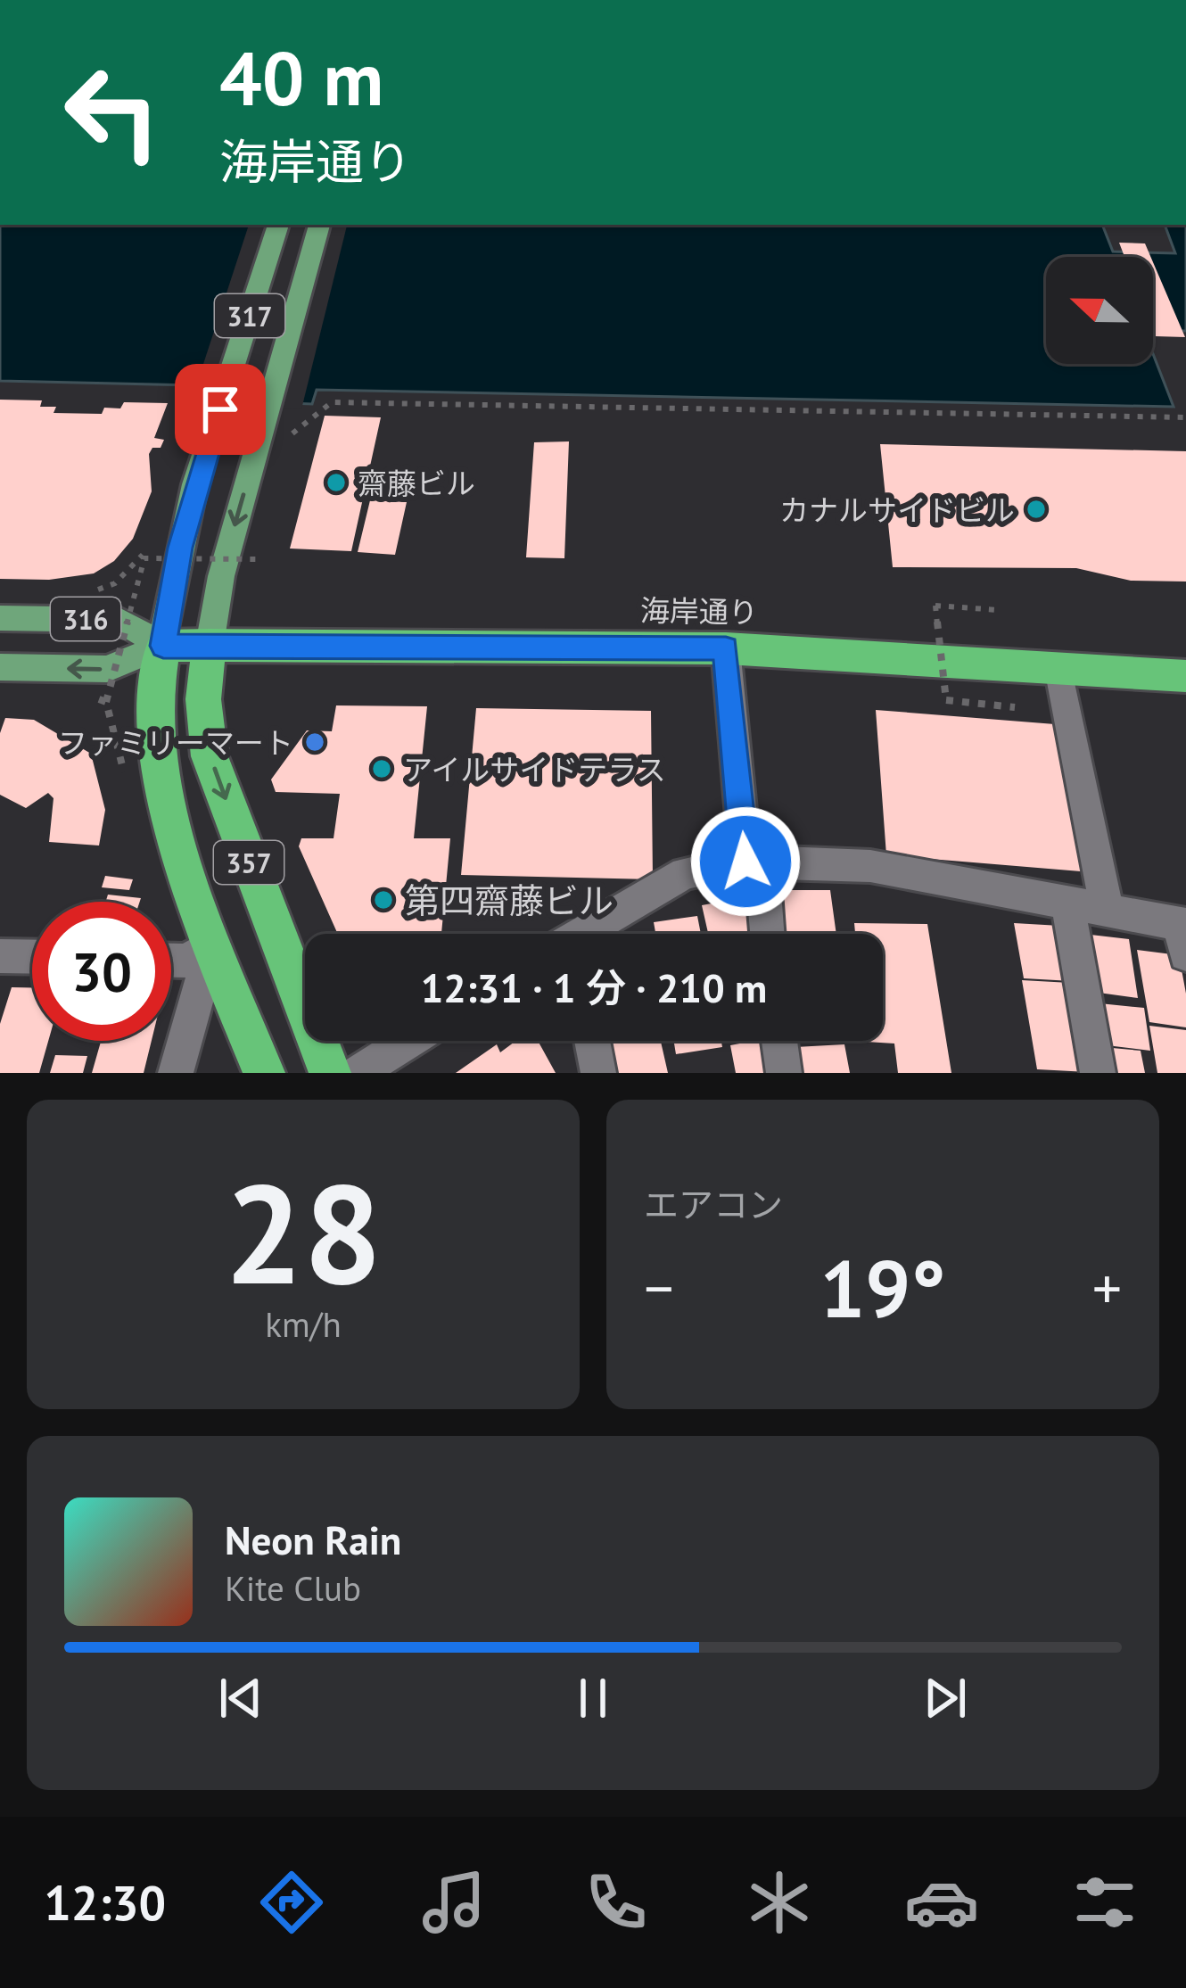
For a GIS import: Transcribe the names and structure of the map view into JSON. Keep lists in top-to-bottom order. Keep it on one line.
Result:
{"streets":{"highway":["海岸通り","357"],"main road":["317","316"]},"crossings":[["317","海岸通り"],["317","316"],["317","357"],["海岸通り","316"],["海岸通り","357"],["316","357"]],"places":["齋藤ビル","カナルサイドビル","ファミリーマート","アイルサイドテラス","第四齋藤ビル"],"north":"left","page":{"turn":["40 m","海岸通り"],"limit":"30","trip":"12:31 · 1 分 · 210 m","tile":[["28","km/h"],"エアコン"],"heat":["−","19°","+"],"song":["Neon Rain","Kite Club"],"tabs":"12:30"}}
